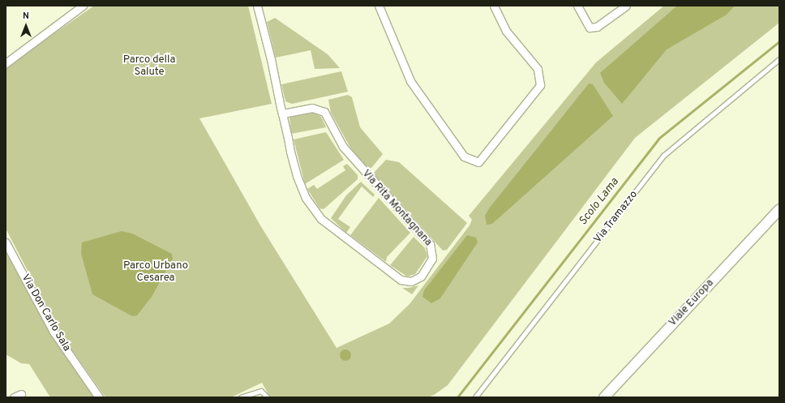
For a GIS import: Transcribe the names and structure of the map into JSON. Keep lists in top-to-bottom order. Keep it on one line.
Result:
{"streets":{"main road":["Viale Europa"],"street":["Via Rita Montagnana","Via Don Carlo Sala"],"lane":["Via Tramazzo"]},"water":["Scolo Lama"],"parks":["Parco della Salute","Parco Urbano Cesarea"],"north":"top"}
